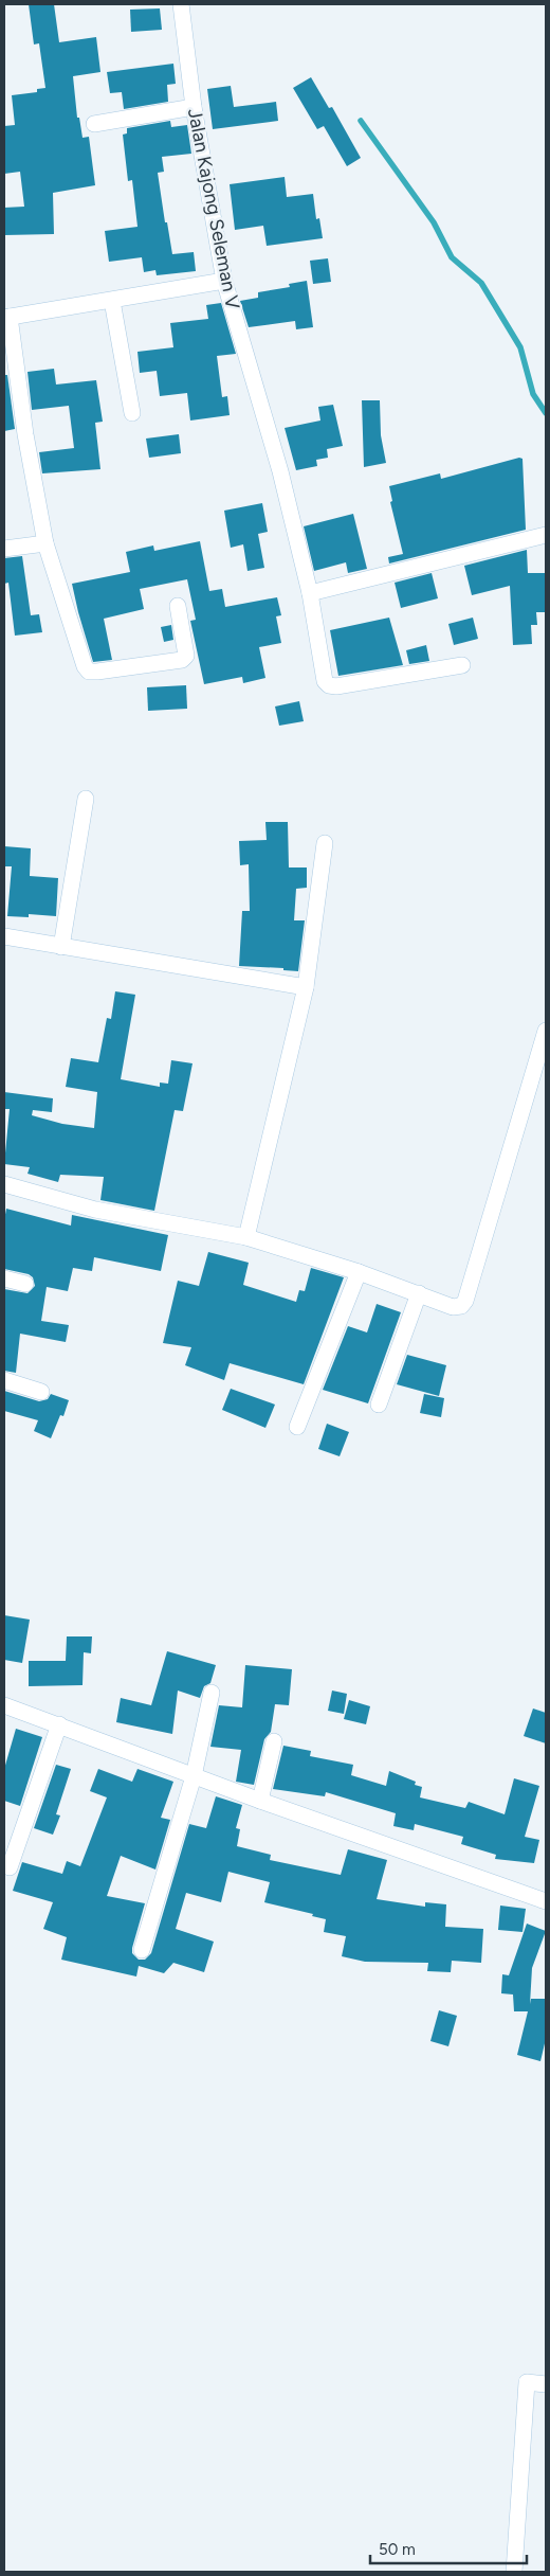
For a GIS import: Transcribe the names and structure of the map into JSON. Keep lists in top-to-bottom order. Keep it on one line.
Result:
{"streets":{"street":["Jalan Kajong Seleman V"]},"scale_bar":"50 m"}
